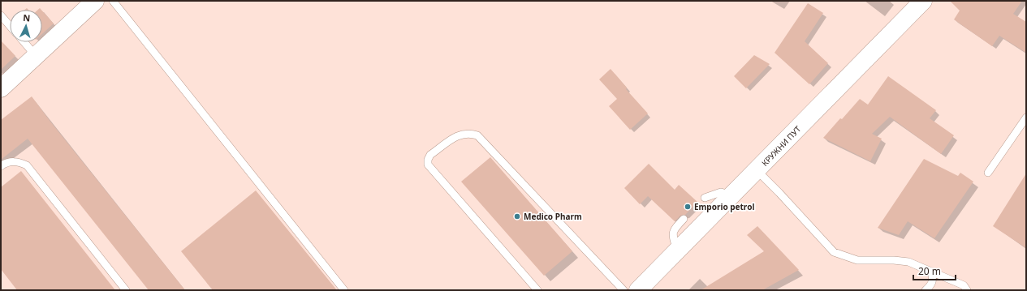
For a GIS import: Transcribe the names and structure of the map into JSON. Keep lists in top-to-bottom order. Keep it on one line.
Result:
{"streets":{"main road":["КРУЖНИ ПУТ"]},"places":["Emporio petrol","Medico Pharm"],"scale_bar":"20 m","north":"top"}
